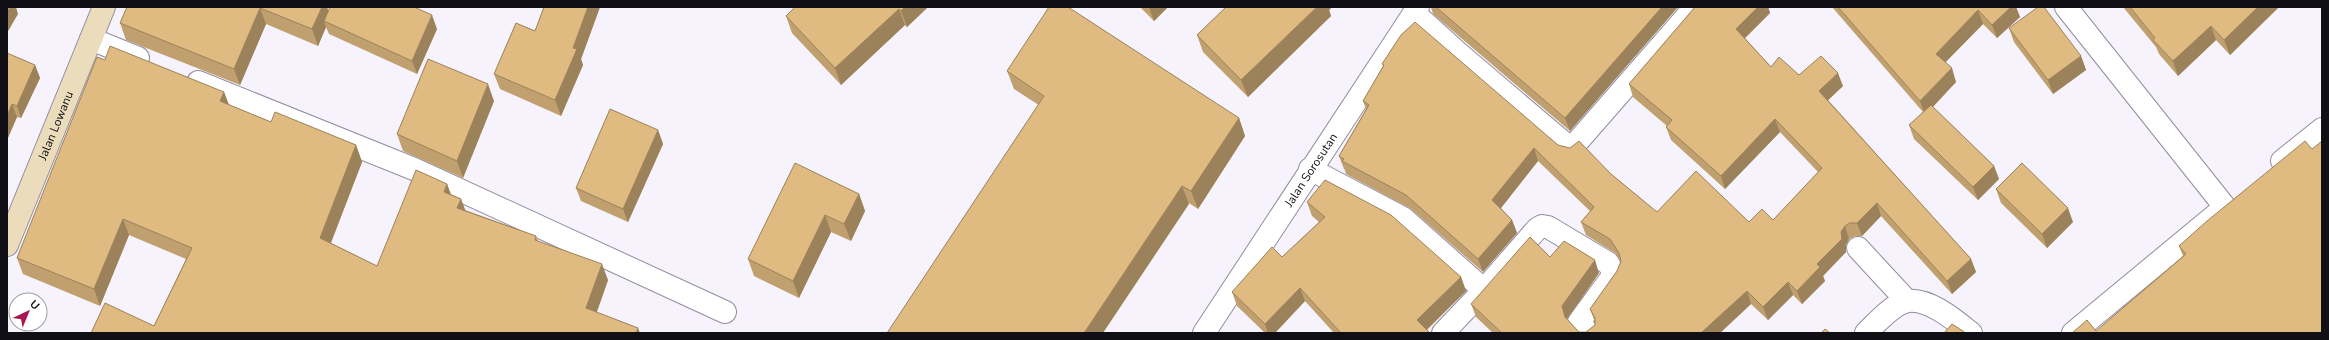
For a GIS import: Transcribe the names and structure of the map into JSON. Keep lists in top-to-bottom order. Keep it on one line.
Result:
{"streets":{"main road":["Jalan Lowanu"],"street":["Jalan Sorosutan"]},"north":"top right"}
